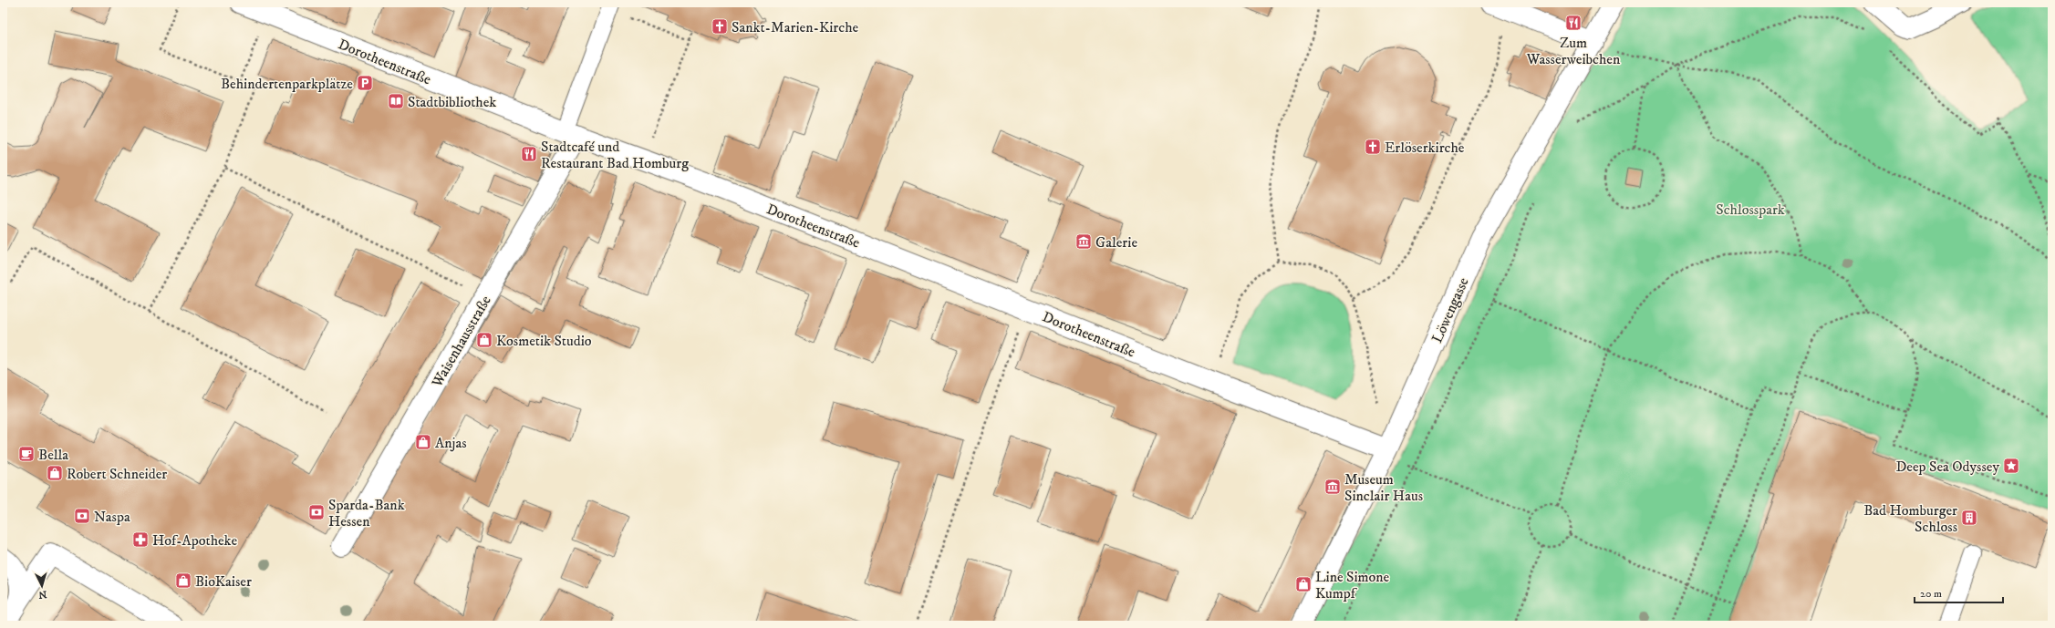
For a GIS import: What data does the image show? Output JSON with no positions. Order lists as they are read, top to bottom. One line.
{"streets":{"street":["Dorotheenstraße","Löwengasse","Waisenhausstraße"]},"crossings":[["Dorotheenstraße","Löwengasse"],["Dorotheenstraße","Waisenhausstraße"]],"parks":["Schlosspark"],"places":{"restaurant":["Zum Wasserweibchen","Stadtcafé und Restaurant Bad Homburg"],"church":["Sankt-Marien-Kirche","Erlöserkirche"],"parking":["Behindertenparkplätze"],"library":["Stadtbibliothek"],"museum":["Galerie","Museum Sinclair Haus"],"shop":["Kosmetik Studio","Anjas","Robert Schneider","BioKaiser","Line Simone Kumpf"],"cafe":["Bella"],"place":["Deep Sea Odyssey"],"bank":["Sparda-Bank Hessen","Naspa"],"building":["Bad Homburger Schloss"],"pharmacy":["Hof-Apotheke"]},"scale_bar":"20 m","north":"bottom"}
